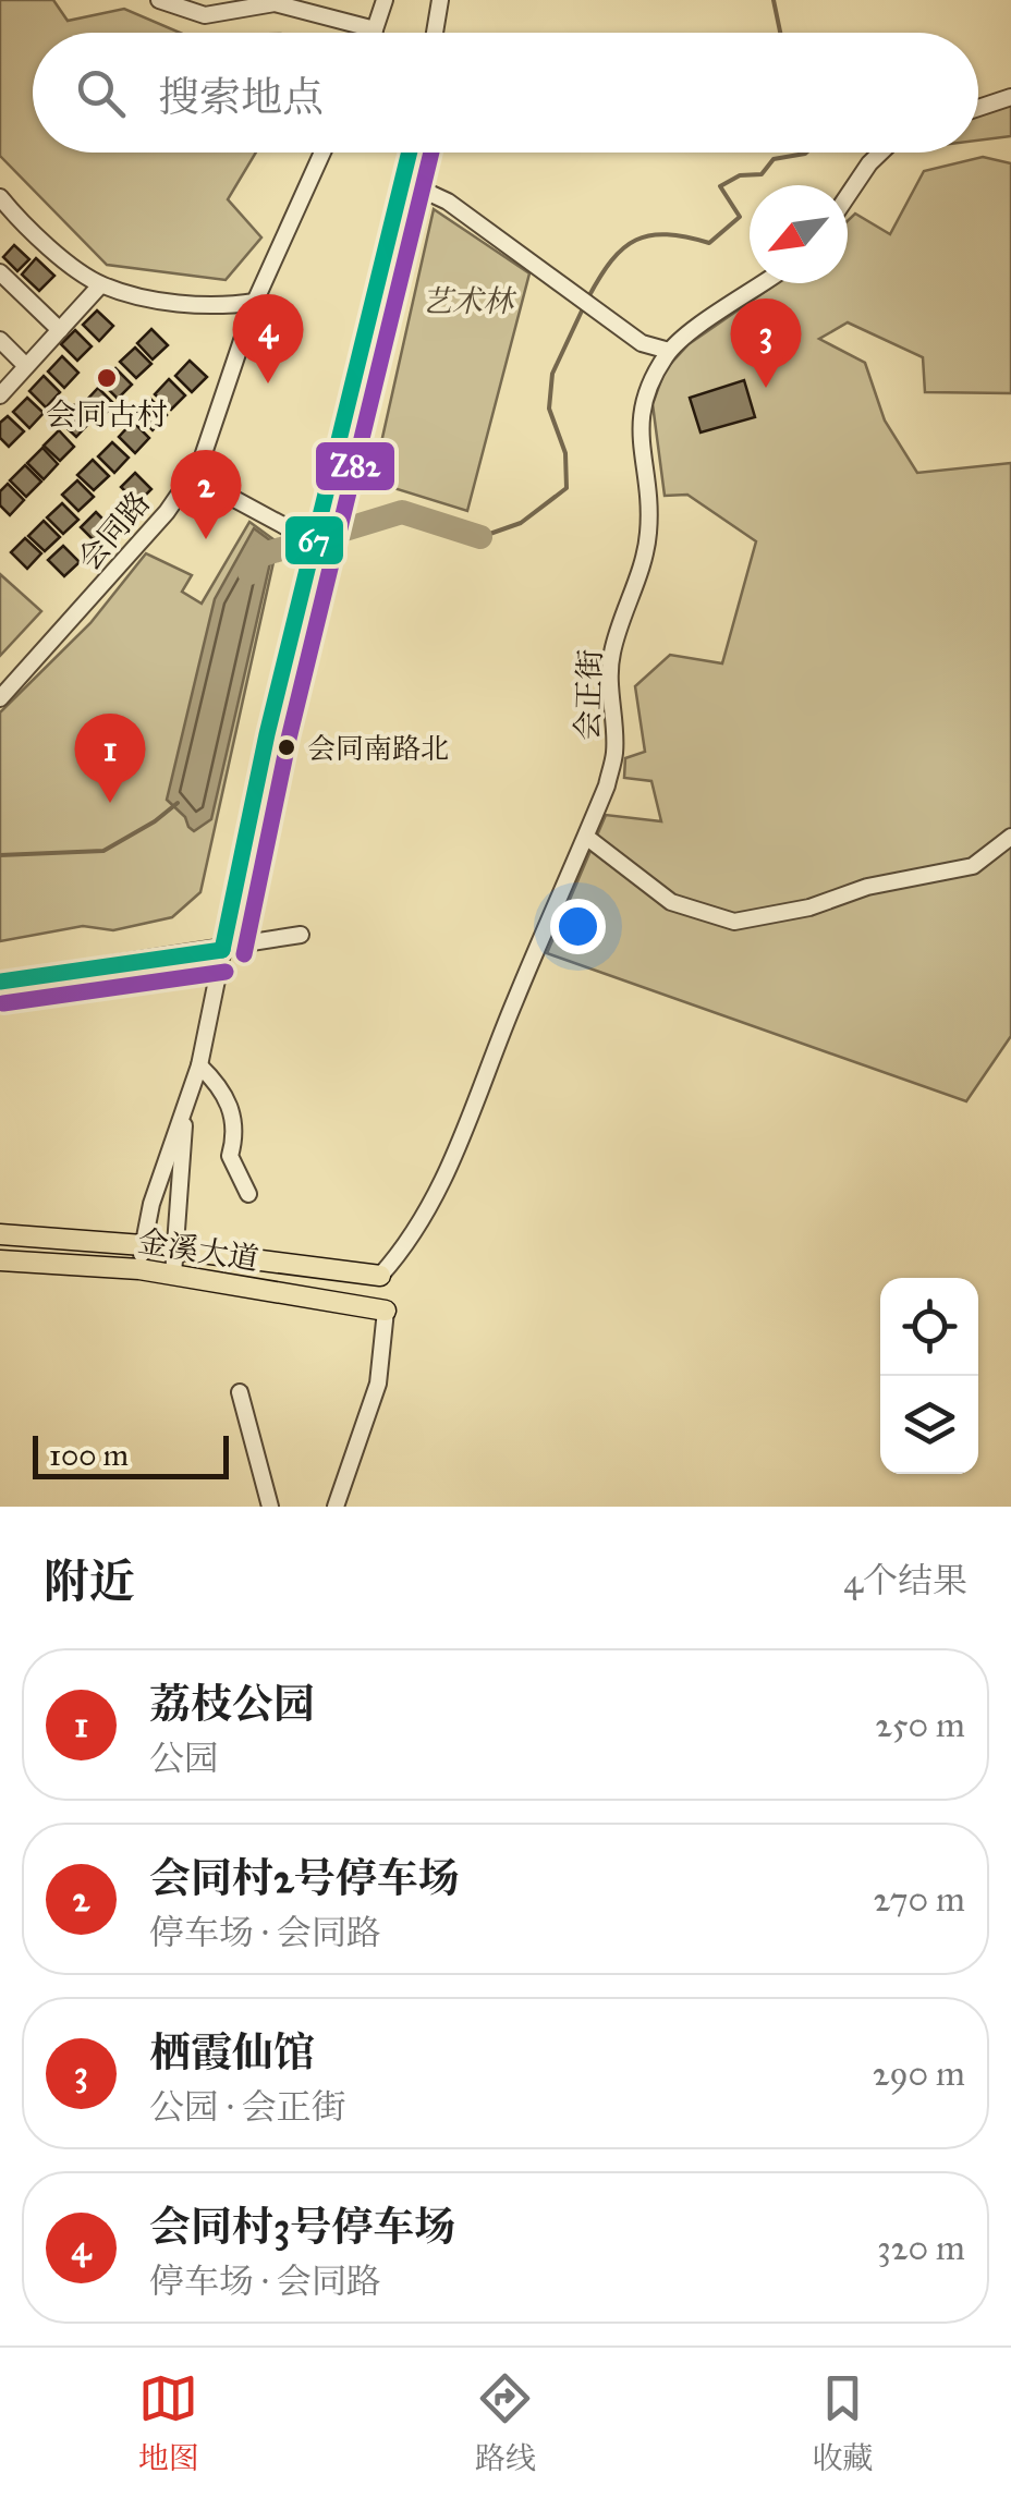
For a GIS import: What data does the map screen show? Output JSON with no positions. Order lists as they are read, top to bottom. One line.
{"streets":{"main road":["金溪大道"],"street":["会同路","会正街"]},"crossings":[["会正街","金溪大道"]],"parks":["艺术林"],"places":["会同古村","会同南路北"],"lines":["transit line 67","transit line Z82"],"scale_bar":"100 m","north":"bottom left","page":{"search":"搜索地点","pins":["4","3","2","1"],"scale":"100 m","heading":["附近","4个结果"],"list":[{"mark":"1","name":"荔枝公园","note":"公园","value":"250 m"},{"mark":"2","name":"会同村2号停车场","note":"停车场 · 会同路","value":"270 m"},{"mark":"3","name":"栖霞仙馆","note":"公园 · 会正街","value":"290 m"},{"mark":"4","name":"会同村3号停车场","note":"停车场 · 会同路","value":"320 m"}],"nav":["地图","路线","收藏"]}}
